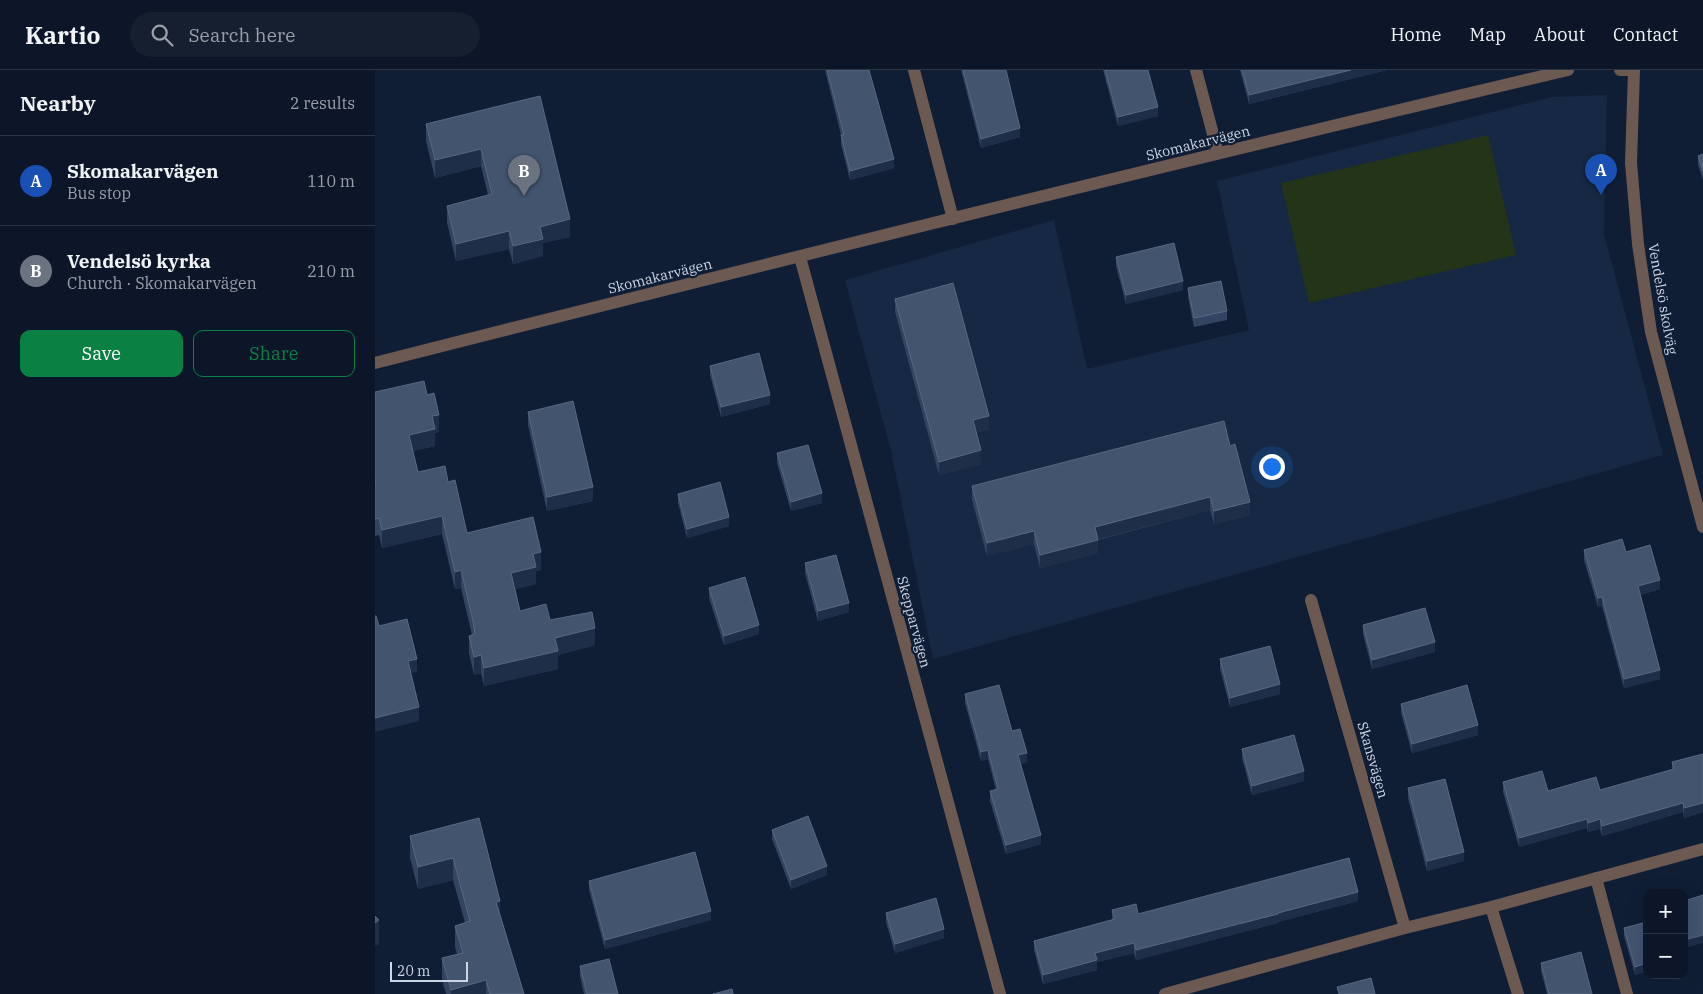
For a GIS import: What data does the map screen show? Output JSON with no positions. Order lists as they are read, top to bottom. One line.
{"streets":{"street":["Skomakarvägen","Vendelsö skolväg","Skepparvägen","Skansvägen"]},"crossings":[["Skomakarvägen","Skepparvägen"]],"scale_bar":"20 m","page":{"header":"Kartio","search":"Search here","nav":["Home","Map","About","Contact"],"heading":["Nearby","2 results"],"list":[{"mark":"A","name":"Skomakarvägen","note":"Bus stop","value":"110 m"},{"mark":"B","name":"Vendelsö kyrka","note":"Church · Skomakarvägen","value":"210 m"}],"pins":["A","B"],"buttons":["Save","Share"],"map_buttons":["+","−"],"scale":"20 m"}}
